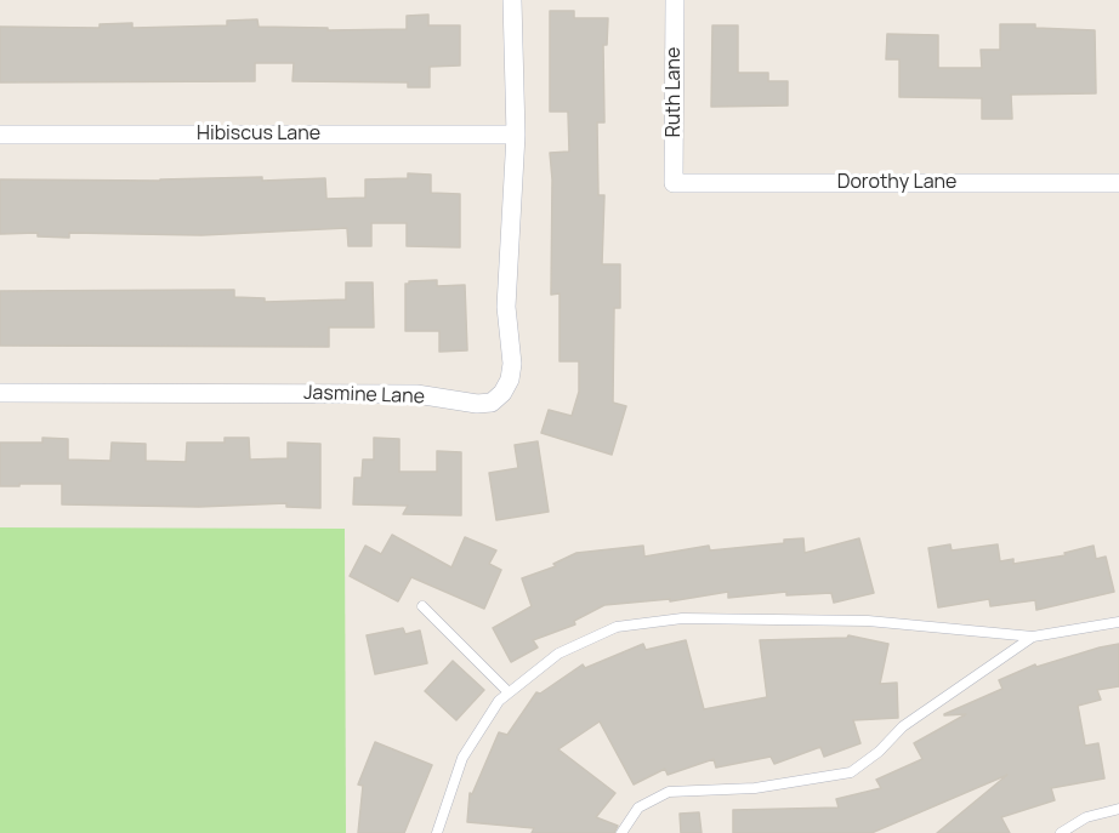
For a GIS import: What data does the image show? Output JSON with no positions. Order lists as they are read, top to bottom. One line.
{"streets":{"street":["Ruth Lane","Hibiscus Lane","Dorothy Lane","Jasmine Lane"]},"crossings":[["Ruth Lane","Dorothy Lane"],["Hibiscus Lane","Jasmine Lane"]]}
